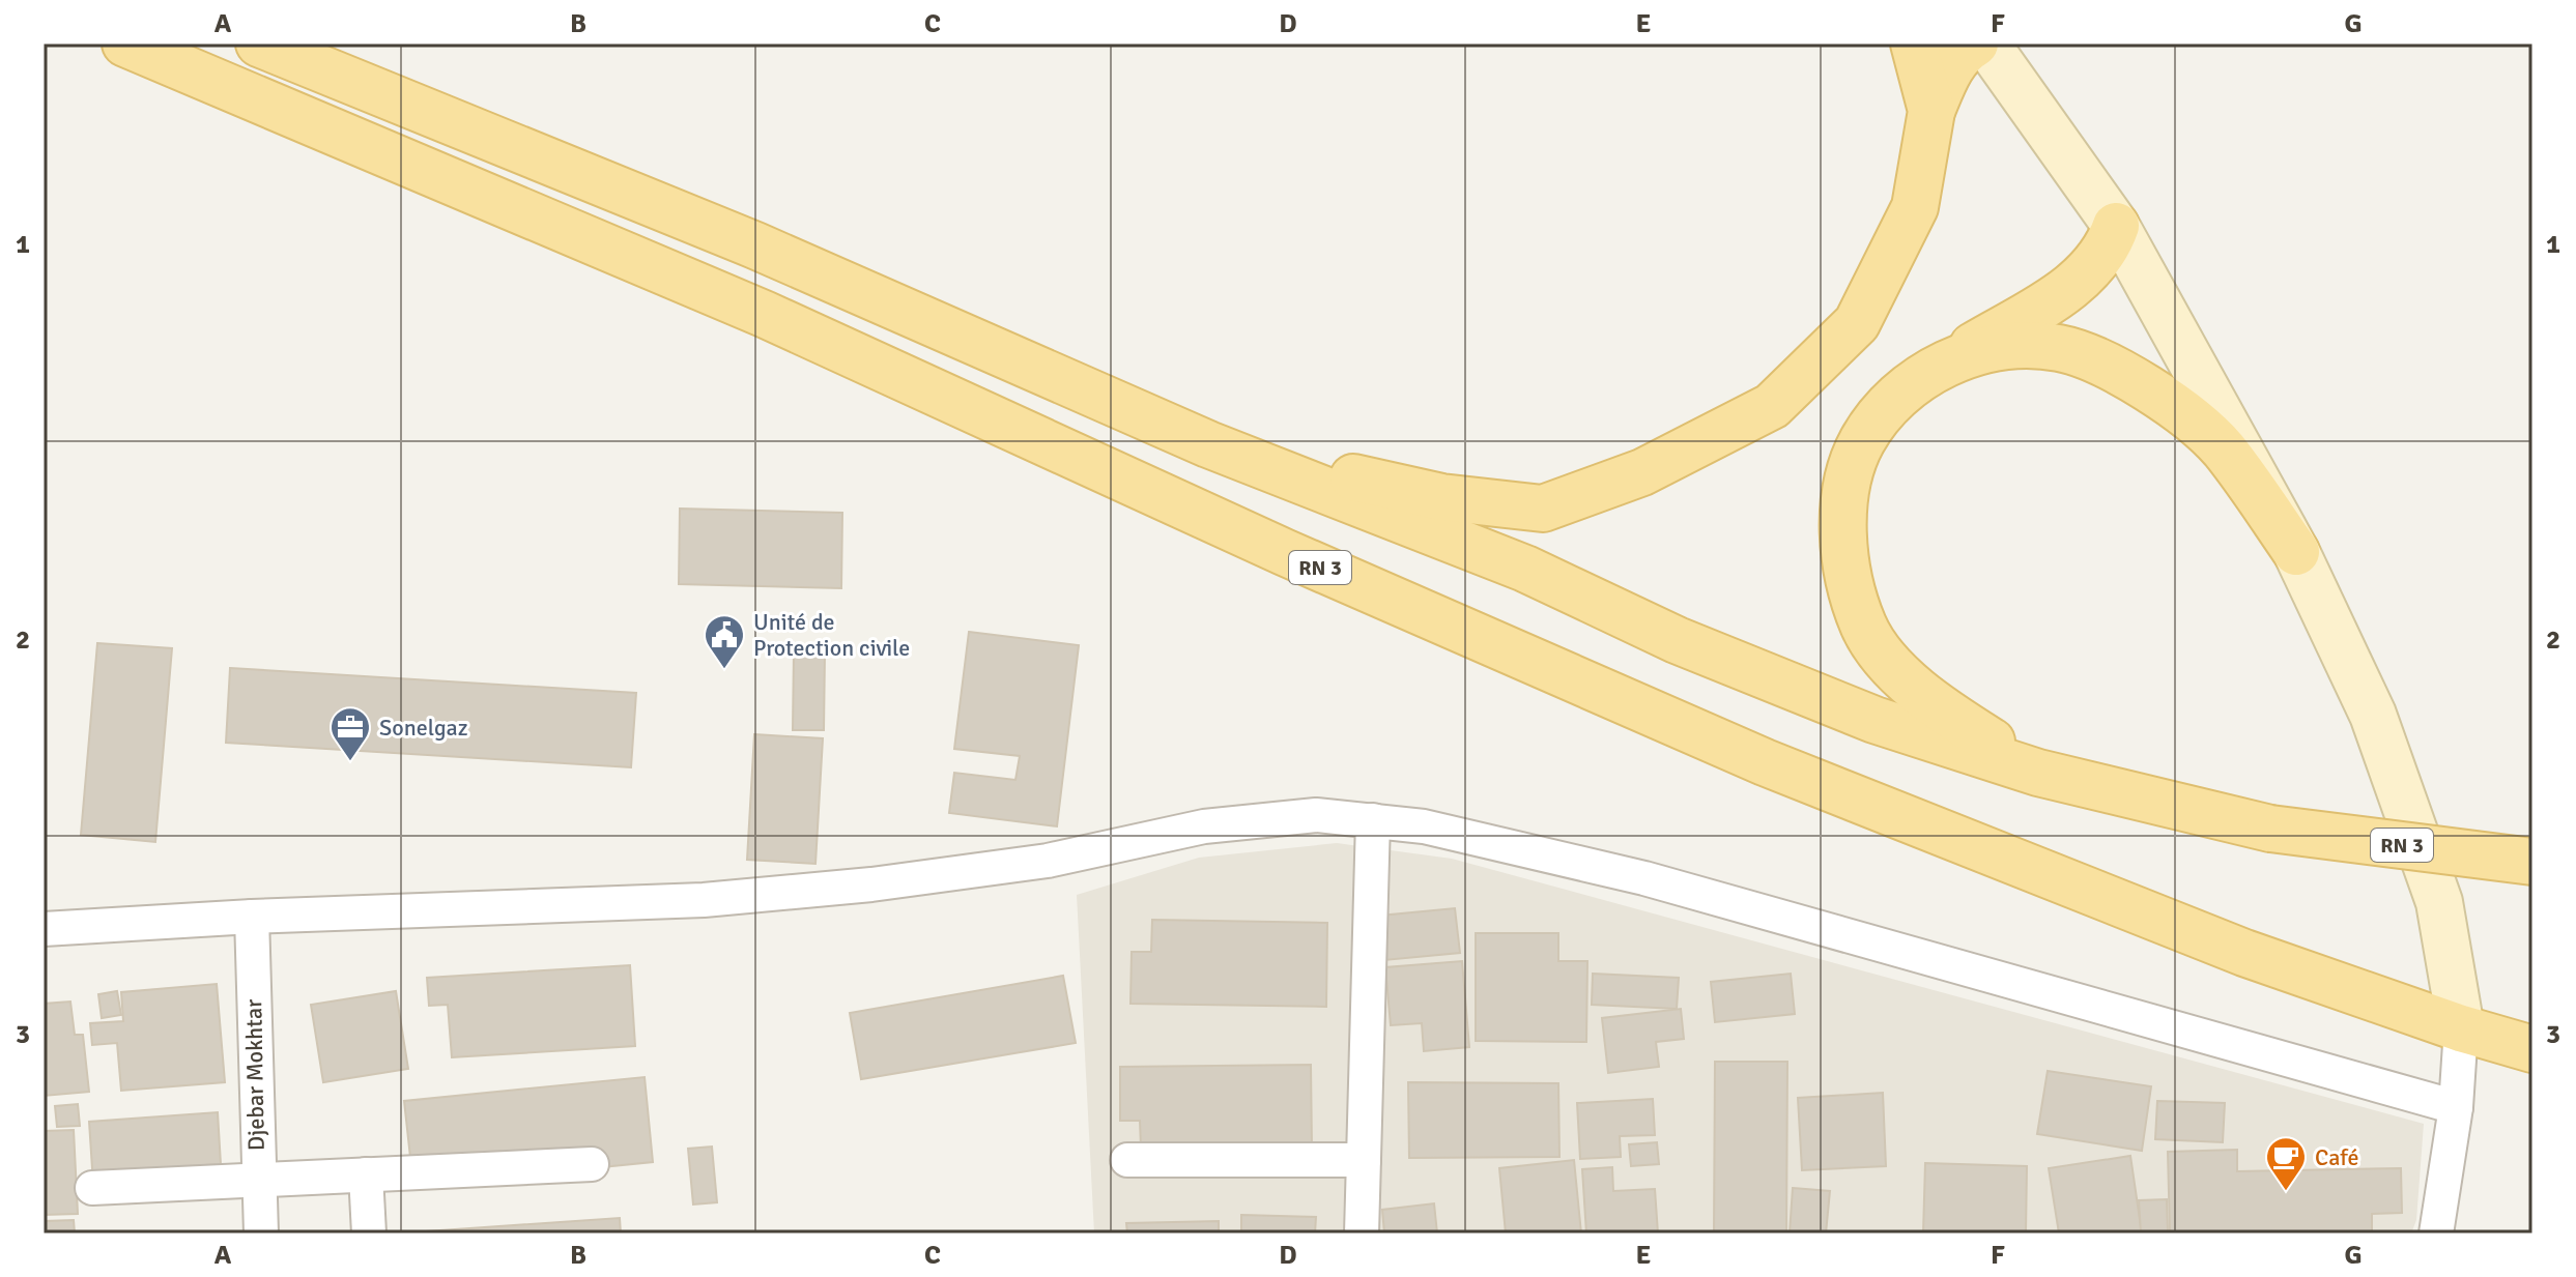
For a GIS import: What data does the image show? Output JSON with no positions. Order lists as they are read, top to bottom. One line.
{"streets":{"main road":["RN 3"],"street":["Djebar Mokhtar"]},"places":{"public building":["Unité de Protection civile"],"office":["Sonelgaz"],"cafe":["Café"]},"grid":{"columns":["A","B","C","D","E","F","G"],"rows":["1","2","3"]}}
